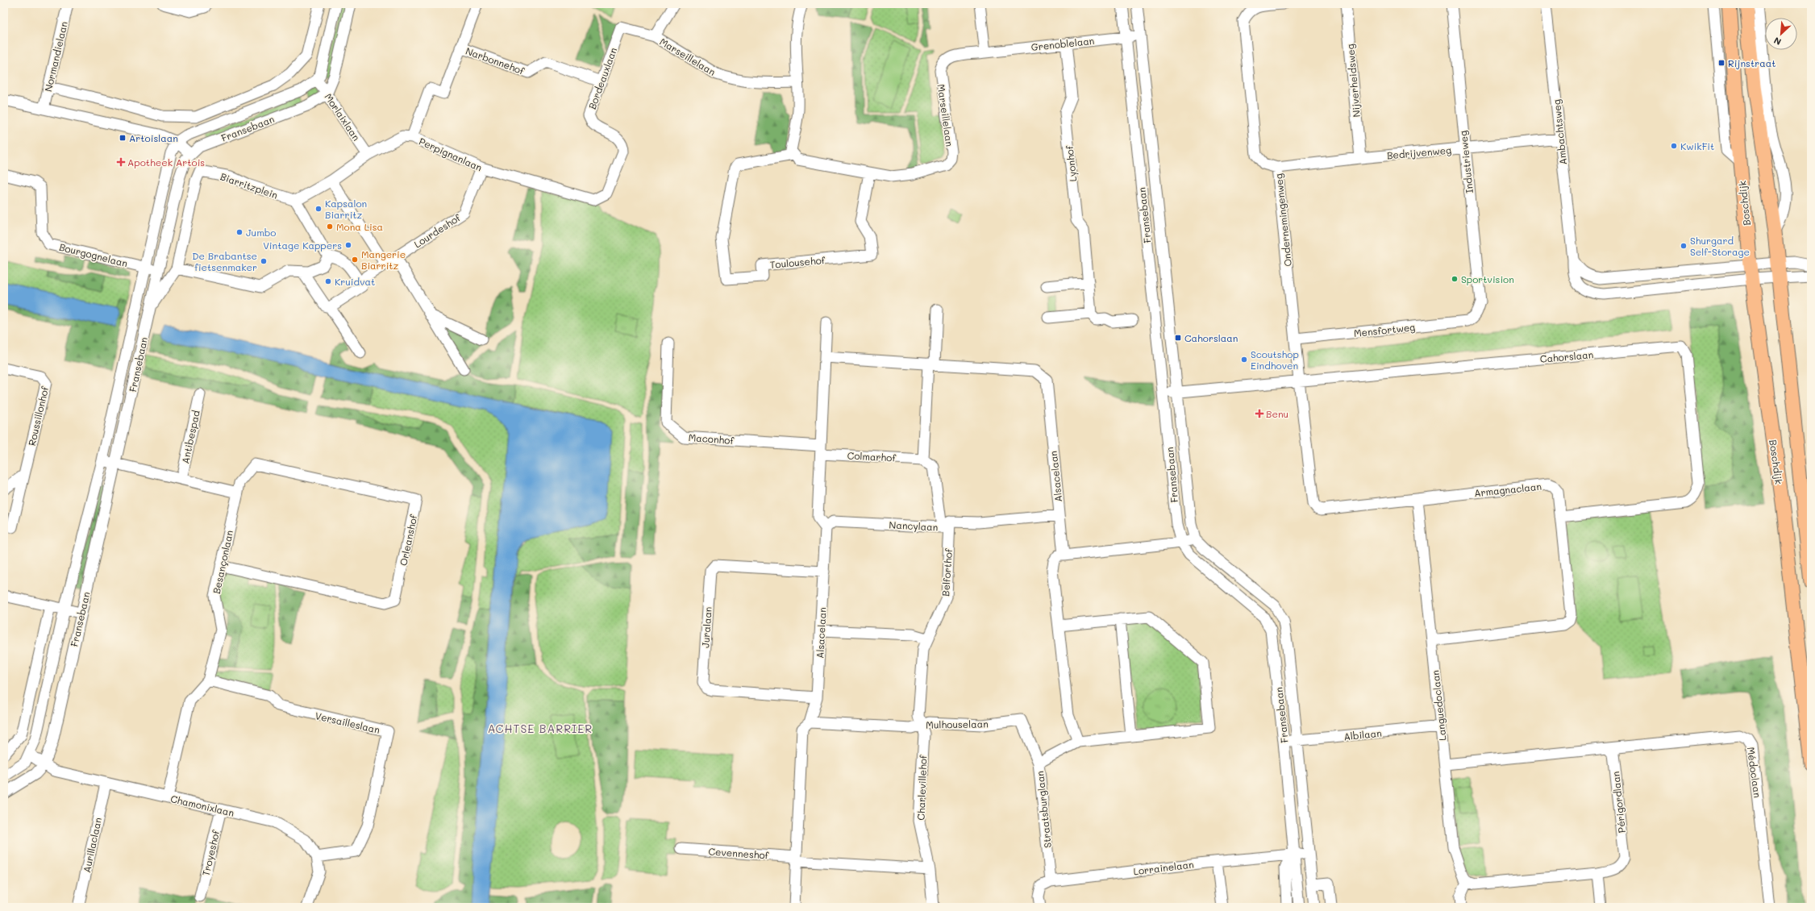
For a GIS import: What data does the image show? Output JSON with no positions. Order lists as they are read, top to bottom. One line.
{"streets":{"main road":["Boschdijk"],"street":["Grenoblelaan","Normandielaan","Marseillelaan","Narbonnehof","Bordeauxlaan","Nijverheidsweg","Morlaixlaan","Fransebaan","Ambachtsweg","Bedrijvenweg","Perpignanlaan","Industrieweg","Lyonhof","Biarritzplein","Ondernemingenweg","Lourdeshof","Bourgognelaan","Toulousehof","Mensfortweg","Cahorslaan","Roussillonhof","Antibespad","Maconhof","Colmarhof","Alsacelaan","Armagnaclaan","Nancylaan","Orleanshof","Besançonlaan","Belforthof","Juralaan","Languedoclaan","Versailleslaan","Mulhouselaan","Albilaan","Médoclaan","Charlevillehof","Périgordlaan","Chamonixlaan","Straatsburglaan","Aurillaclaan","Troyeshof","Cevenneshof","Lorrainelaan"]},"crossings":[["Grenoblelaan","Marseillelaan"],["Grenoblelaan","Fransebaan"],["Grenoblelaan","Lyonhof"],["Marseillelaan","Bordeauxlaan"],["Marseillelaan","Toulousehof"],["Narbonnehof","Bordeauxlaan"],["Narbonnehof","Perpignanlaan"],["Bordeauxlaan","Perpignanlaan"],["Nijverheidsweg","Bedrijvenweg"],["Morlaixlaan","Fransebaan"],["Morlaixlaan","Perpignanlaan"],["Fransebaan","Biarritzplein"],["Fransebaan","Bourgognelaan"],["Fransebaan","Cahorslaan"],["Fransebaan","Albilaan"],["Fransebaan","Chamonixlaan"],["Fransebaan","Lorrainelaan"],["Ambachtsweg","Bedrijvenweg"],["Ambachtsweg","Boschdijk"],["Bedrijvenweg","Industrieweg"],["Bedrijvenweg","Ondernemingenweg"],["Perpignanlaan","Biarritzplein"],["Perpignanlaan","Lourdeshof"],["Industrieweg","Mensfortweg"],["Ondernemingenweg","Mensfortweg"],["Ondernemingenweg","Cahorslaan"],["Ondernemingenweg","Armagnaclaan"],["Cahorslaan","Armagnaclaan"],["Maconhof","Colmarhof"],["Alsacelaan","Nancylaan"],["Alsacelaan","Juralaan"],["Alsacelaan","Mulhouselaan"],["Alsacelaan","Cevenneshof"],["Armagnaclaan","Languedoclaan"],["Nancylaan","Belforthof"],["Orleanshof","Besançonlaan"],["Besançonlaan","Versailleslaan"],["Besançonlaan","Chamonixlaan"],["Belforthof","Mulhouselaan"],["Belforthof","Charlevillehof"],["Languedoclaan","Albilaan"],["Languedoclaan","Périgordlaan"],["Versailleslaan","Chamonixlaan"],["Mulhouselaan","Charlevillehof"],["Mulhouselaan","Straatsburglaan"],["Médoclaan","Périgordlaan"],["Chamonixlaan","Aurillaclaan"],["Chamonixlaan","Troyeshof"],["Straatsburglaan","Lorrainelaan"]],"districts":["ACHTSE BARRIER"],"places":{"transit":["Rijnstraat","Artoislaan","Cahorslaan"],"other":["KwikFit","Kapsalon Biarritz","Mona Lisa","Jumbo","Vintage Kappers","Shurgard Self-Storage","Mangerie Biarritz","De Brabantse fietsenmaker","Sportvision","Kruidvat","Scoutshop Eindhoven"],"health":["Apotheek Artois","Benu"]},"north":"bottom left"}
